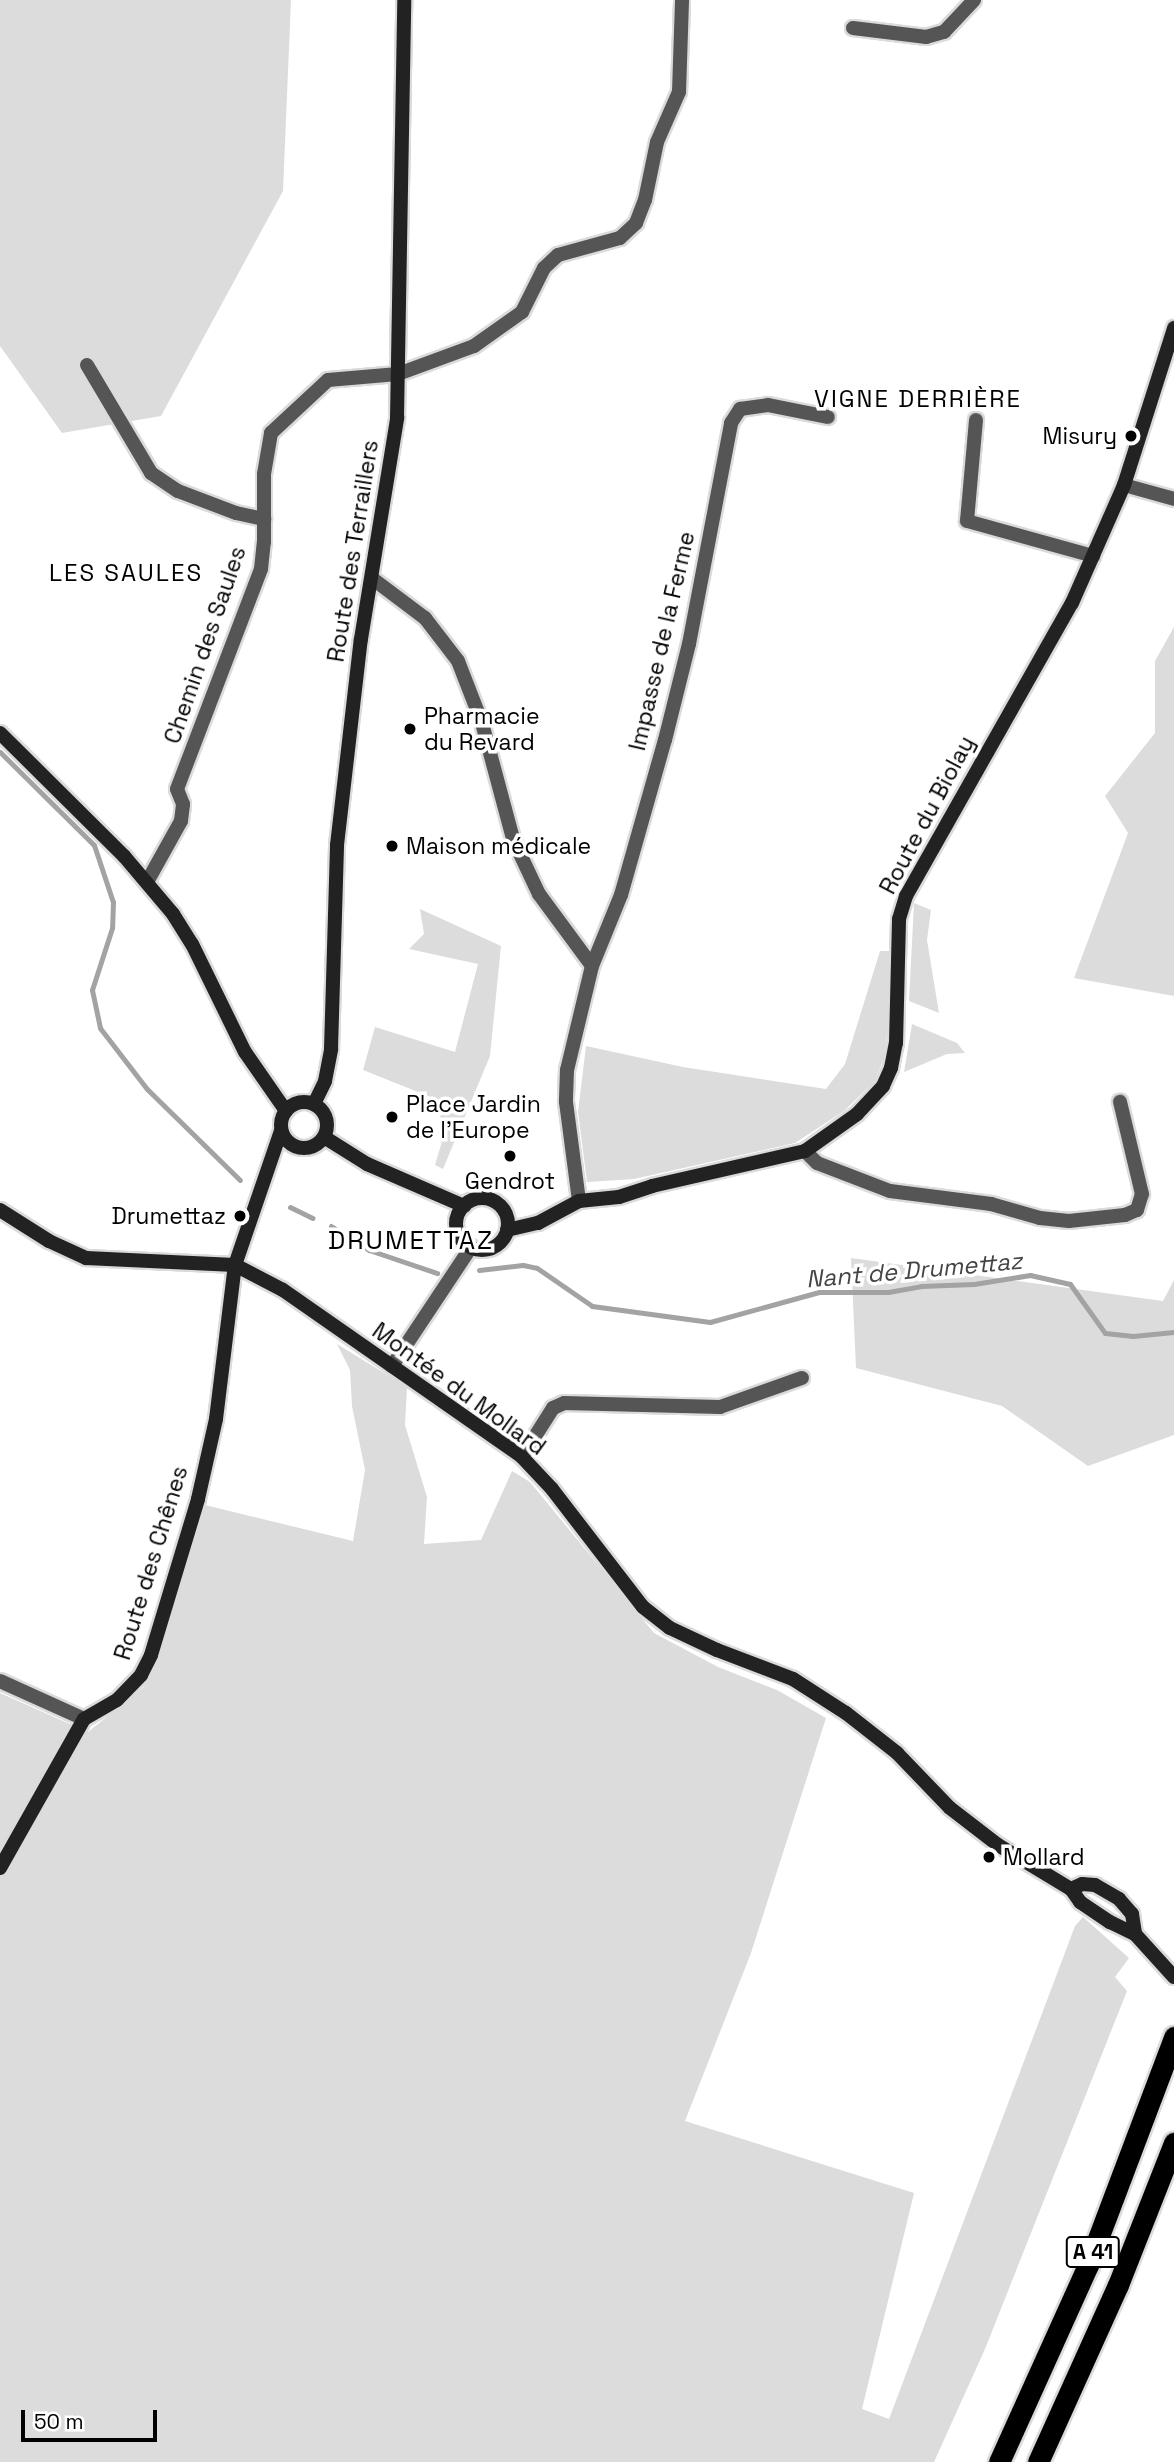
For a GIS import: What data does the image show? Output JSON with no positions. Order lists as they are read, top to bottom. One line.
{"streets":{"highway":["A 41"],"street":["Route des Terraillers","Impasse de la Ferme","Chemin des Saules","Route du Biolay","Montée du Mollard","Route des Chênes"]},"crossings":[["Route des Terraillers","Chemin des Saules"],["Route des Terraillers","Route des Chênes"],["Impasse de la Ferme","Route du Biolay"],["Montée du Mollard","Route des Chênes"]],"districts":["VIGNE DERRIÈRE","LES SAULES","DRUMETTAZ"],"water":["Nant de Drumettaz"],"places":["Misury","Pharmacie du Revard","Maison médicale","Place Jardin de l'Europe","Gendrot","Drumettaz","Mollard"],"scale_bar":"50 m"}
